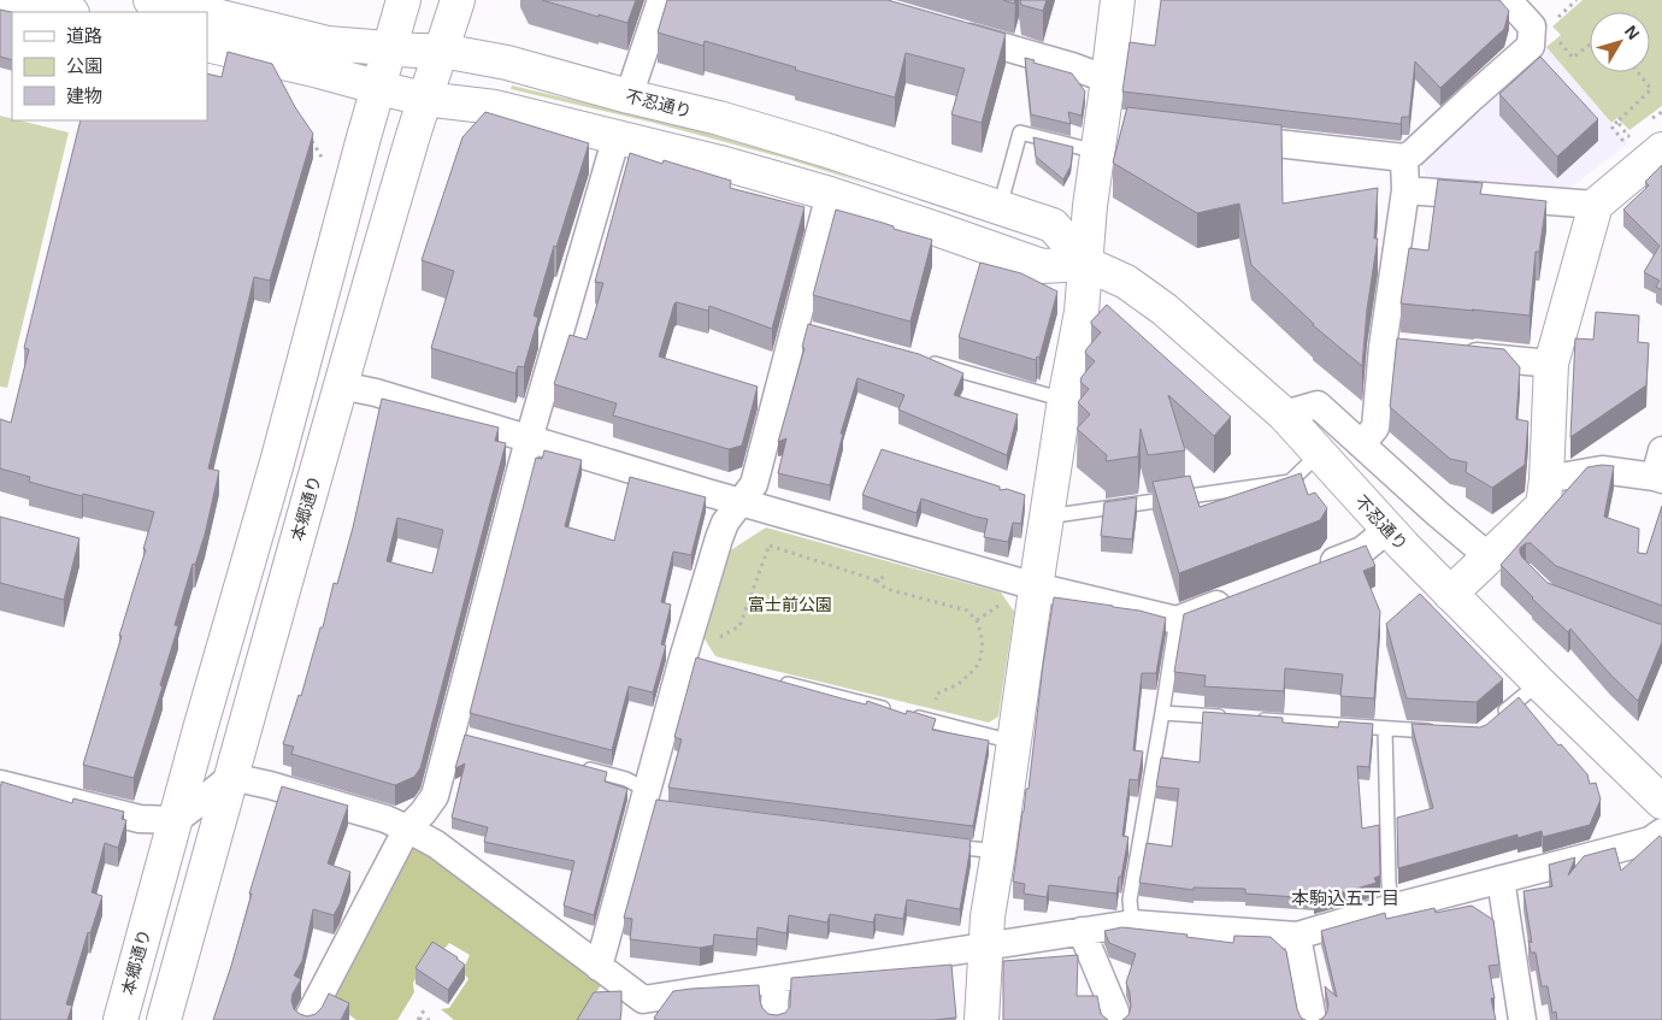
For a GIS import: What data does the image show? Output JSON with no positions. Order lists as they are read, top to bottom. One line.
{"streets":{"main road":["不忍通り","本郷通り"]},"crossings":[["不忍通り","本郷通り"]],"districts":["本駒込五丁目"],"parks":["富士前公園"],"legend":["道路","公園","建物"],"north":"top right"}
